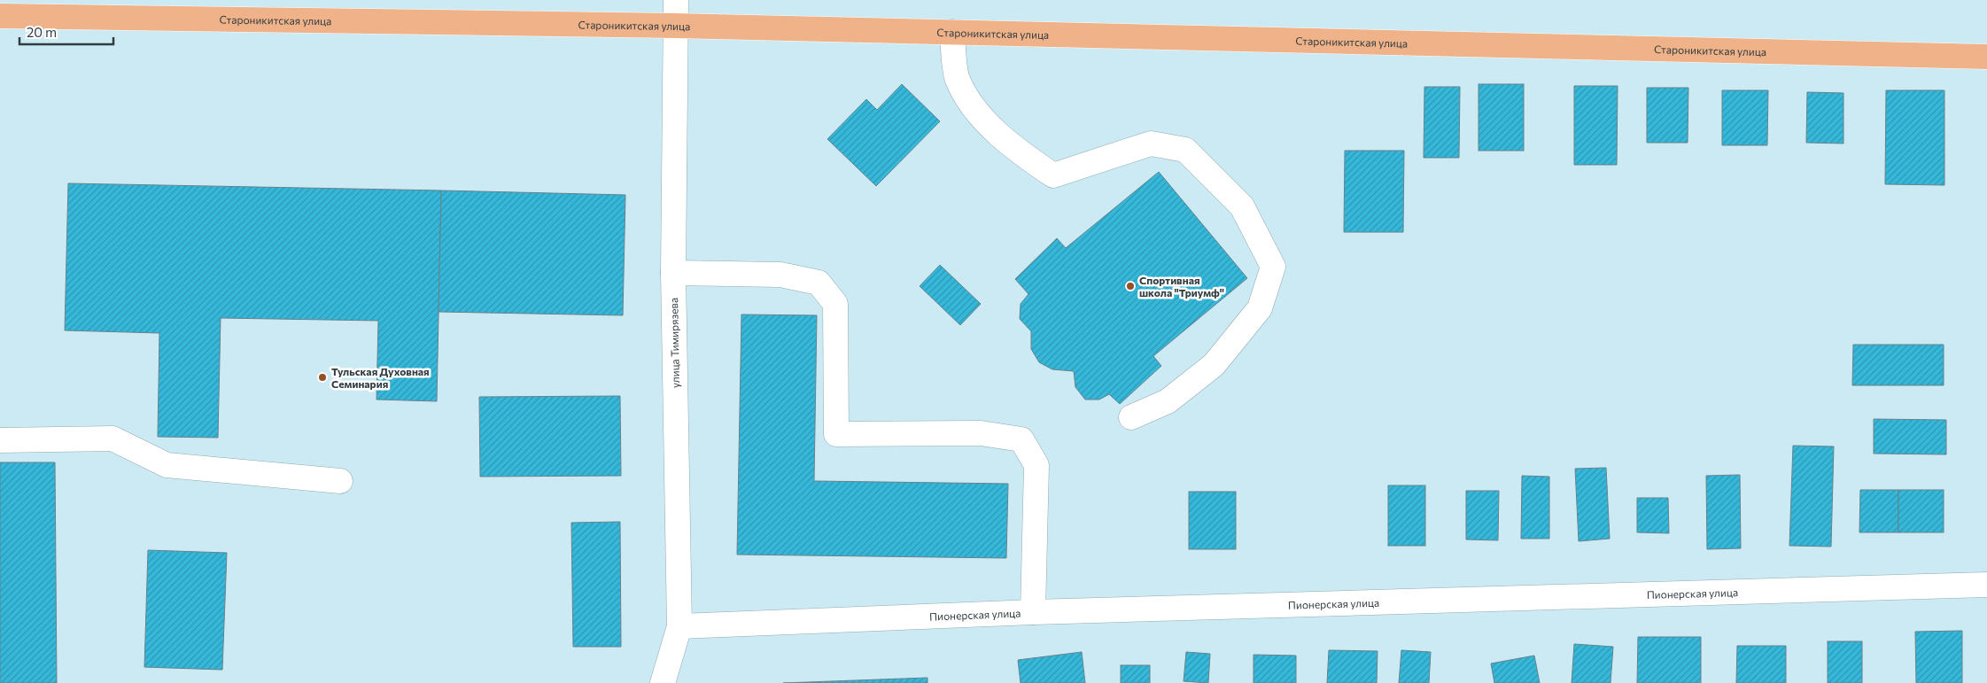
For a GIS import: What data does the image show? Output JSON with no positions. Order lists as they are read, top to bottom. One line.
{"streets":{"main road":["Староникитская улица"],"street":["улица Тимирязева","Пионерская улица"]},"crossings":[["Староникитская улица","улица Тимирязева"],["улица Тимирязева","Пионерская улица"]],"places":["Спортивная школа \"Триумф\"","Тульская Духовная Семинария"],"scale_bar":"20 m"}
